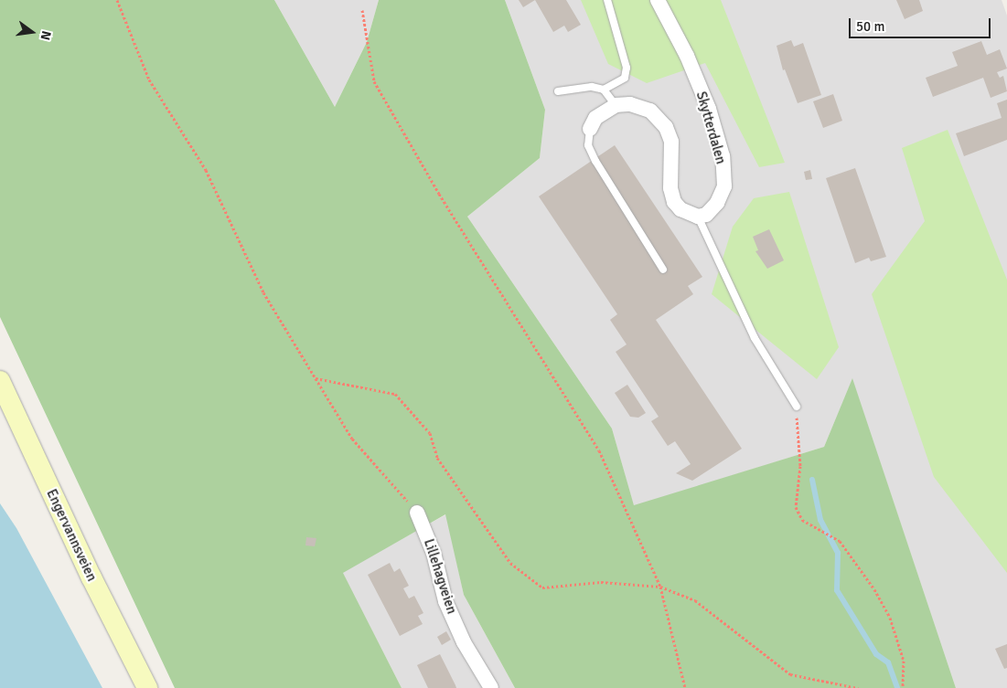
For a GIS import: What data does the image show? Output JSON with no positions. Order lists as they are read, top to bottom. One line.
{"streets":{"main road":["Engervannsveien"],"street":["Skytterdalen","Lillehagveien"]},"scale_bar":"50 m","north":"right"}
